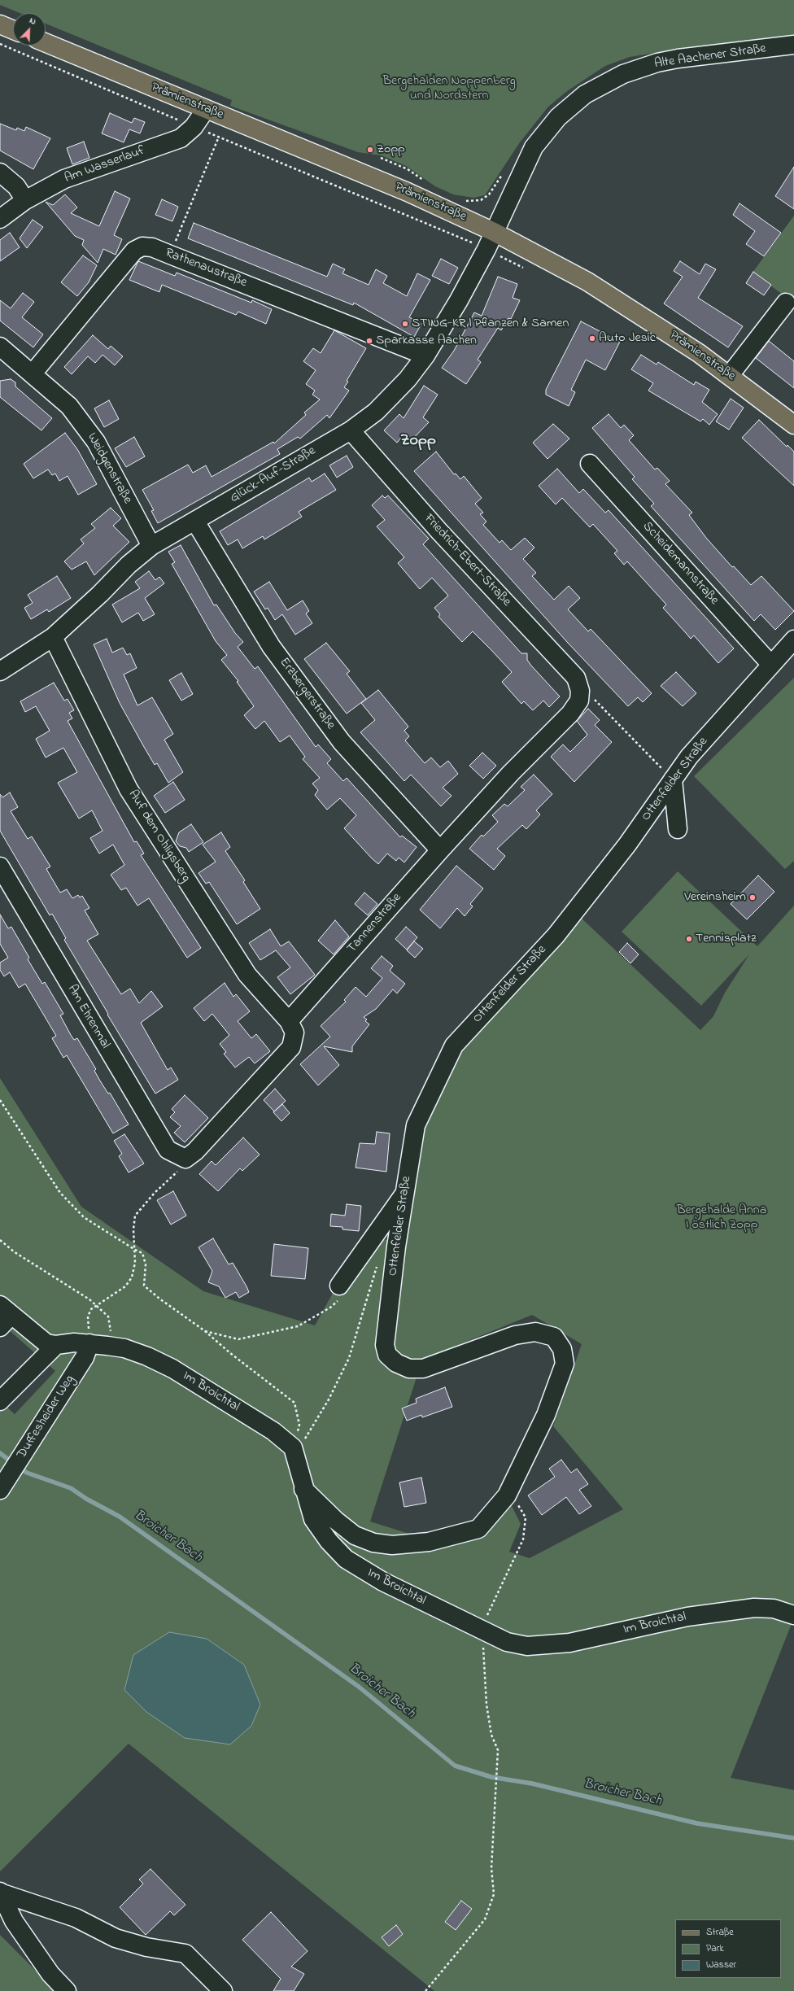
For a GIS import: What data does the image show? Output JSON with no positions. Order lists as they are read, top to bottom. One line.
{"streets":{"main road":["Prämienstraße"],"street":["Alte Aachener Straße","Am Wasserlauf","Rathenaustraße","Weidgenstraße","Glück-Auf-Straße","Friedrich-Ebert-Straße","Scheidemannstraße","Erzbergerstraße","Ottenfelder Straße","Auf dem Ohligsberg","Tannenstraße","Am Ehrenmal","Im Broichtal","Duffesheider Weg"]},"crossings":[["Alte Aachener Straße","Prämienstraße"],["Alte Aachener Straße","Glück-Auf-Straße"],["Prämienstraße","Am Wasserlauf"],["Prämienstraße","Glück-Auf-Straße"],["Rathenaustraße","Weidgenstraße"],["Rathenaustraße","Glück-Auf-Straße"],["Weidgenstraße","Glück-Auf-Straße"],["Glück-Auf-Straße","Friedrich-Ebert-Straße"],["Glück-Auf-Straße","Erzbergerstraße"],["Glück-Auf-Straße","Auf dem Ohligsberg"],["Friedrich-Ebert-Straße","Tannenstraße"],["Scheidemannstraße","Ottenfelder Straße"],["Erzbergerstraße","Tannenstraße"],["Ottenfelder Straße","Im Broichtal"],["Auf dem Ohligsberg","Tannenstraße"],["Im Broichtal","Duffesheider Weg"]],"districts":["Zopp"],"water":["Broicher Bach"],"parks":["Bergehalden Noppenberg und Nordstern","Bergehalde Anna I östlich Zopp"],"places":["Zopp","STING-KR | Pflanzen & Samen","Auto Jesic","Sparkasse Aachen","Vereinsheim","Tennisplatz"],"legend":["Straße","Park","Wasser"],"north":"top right"}
